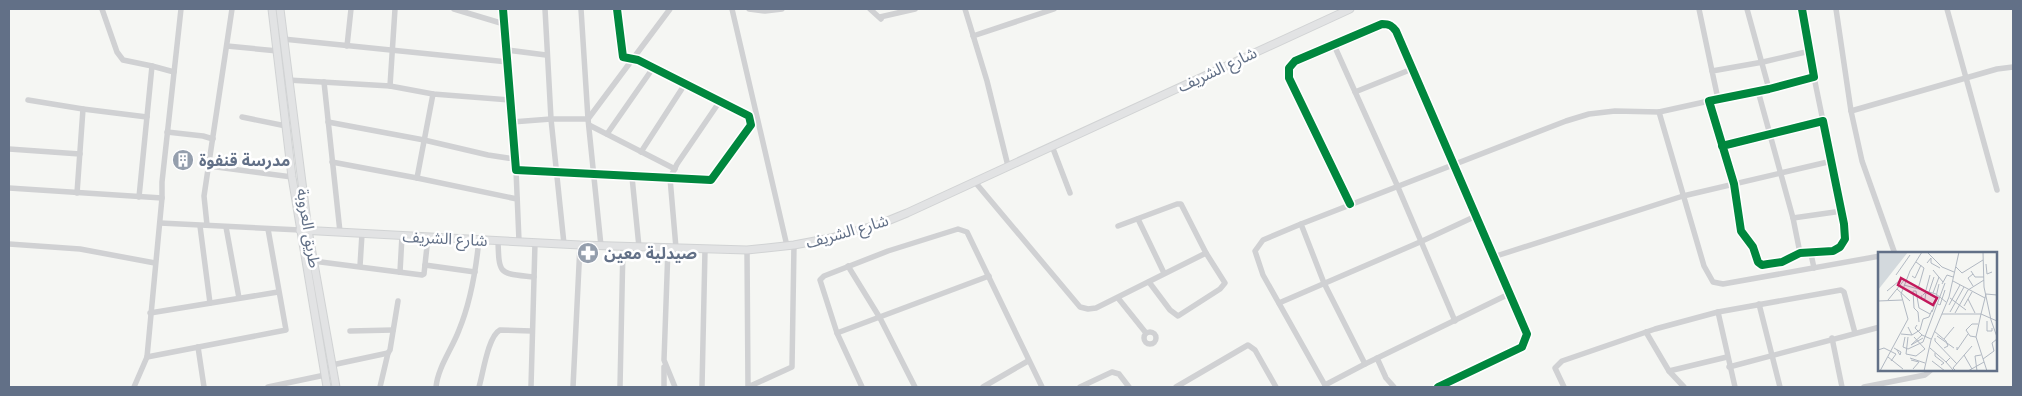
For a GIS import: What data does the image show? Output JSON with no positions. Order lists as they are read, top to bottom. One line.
{"streets":{"main road":["شارع الشريف","طريق العروبة"]},"crossings":[["شارع الشريف","طريق العروبة"]],"places":{"building":["مدرسة قنفوة"],"pharmacy":["صيدلية معين"]}}
